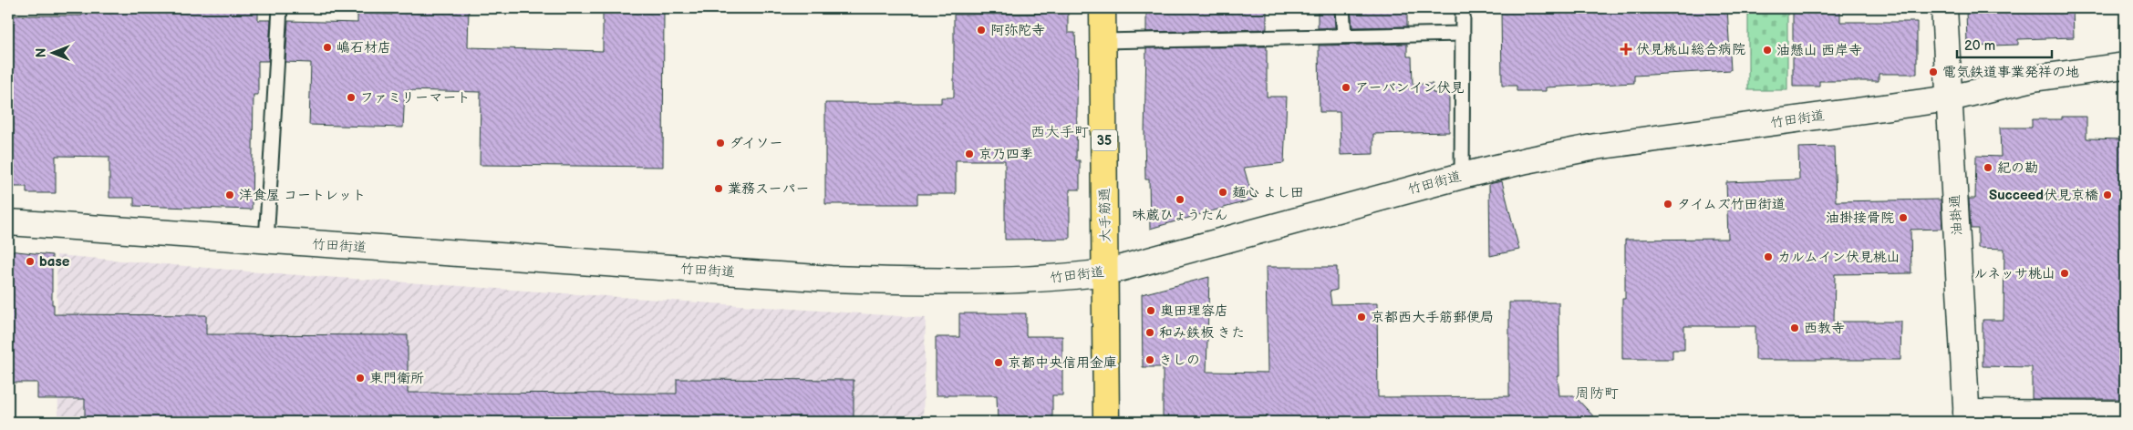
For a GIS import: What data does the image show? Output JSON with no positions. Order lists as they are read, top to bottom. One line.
{"streets":{"main road":["竹田街道","35","大手筋通","油掛通"]},"crossings":[["竹田街道","大手筋通"],["竹田街道","油掛通"]],"districts":["西大手町","周防町"],"places":{"other":["阿弥陀寺","嶋石材店","油懸山 西岸寺","電気鉄道事業発祥の地","アーバンイン伏見","ファミリーマート","ダイソー","京乃四季","紀の勘","業務スーパー","麺心 よし田","洋食屋 コートレット","Succeed伏見京橋","味蔵ひょうたん","タイムズ竹田街道","油掛接骨院","カルムイン伏見桃山","base","ルネッサ桃山","奥田理容店","京都西大手筋郵便局","西教寺","和み鉄板 きた","きしの","京都中央信用金庫","東門衛所"],"health":["伏見桃山総合病院"]},"scale_bar":"20 m","north":"left"}
